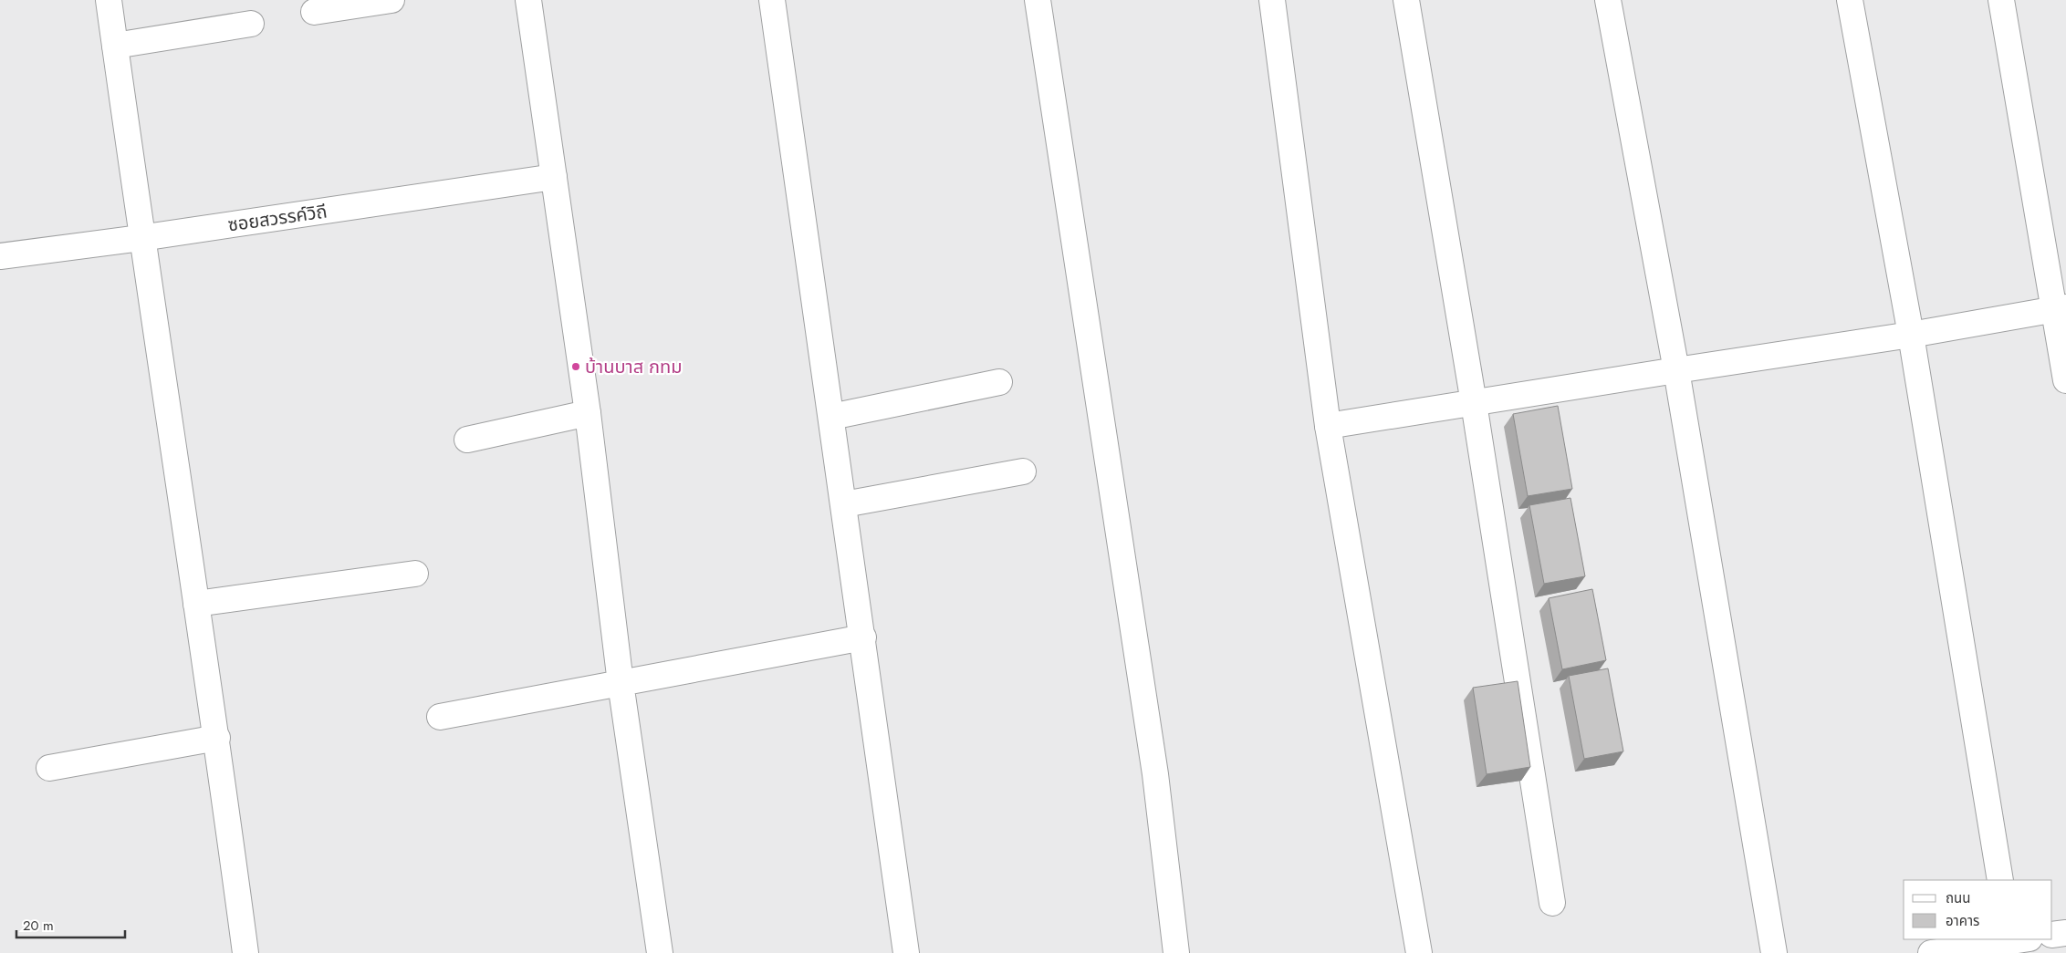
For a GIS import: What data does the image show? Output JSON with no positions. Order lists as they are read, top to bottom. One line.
{"streets":{"street":["ซอยสวรรค์วิถี"]},"places":["บ้านบาส กทม"],"legend":["ถนน","อาคาร"],"scale_bar":"20 m"}
